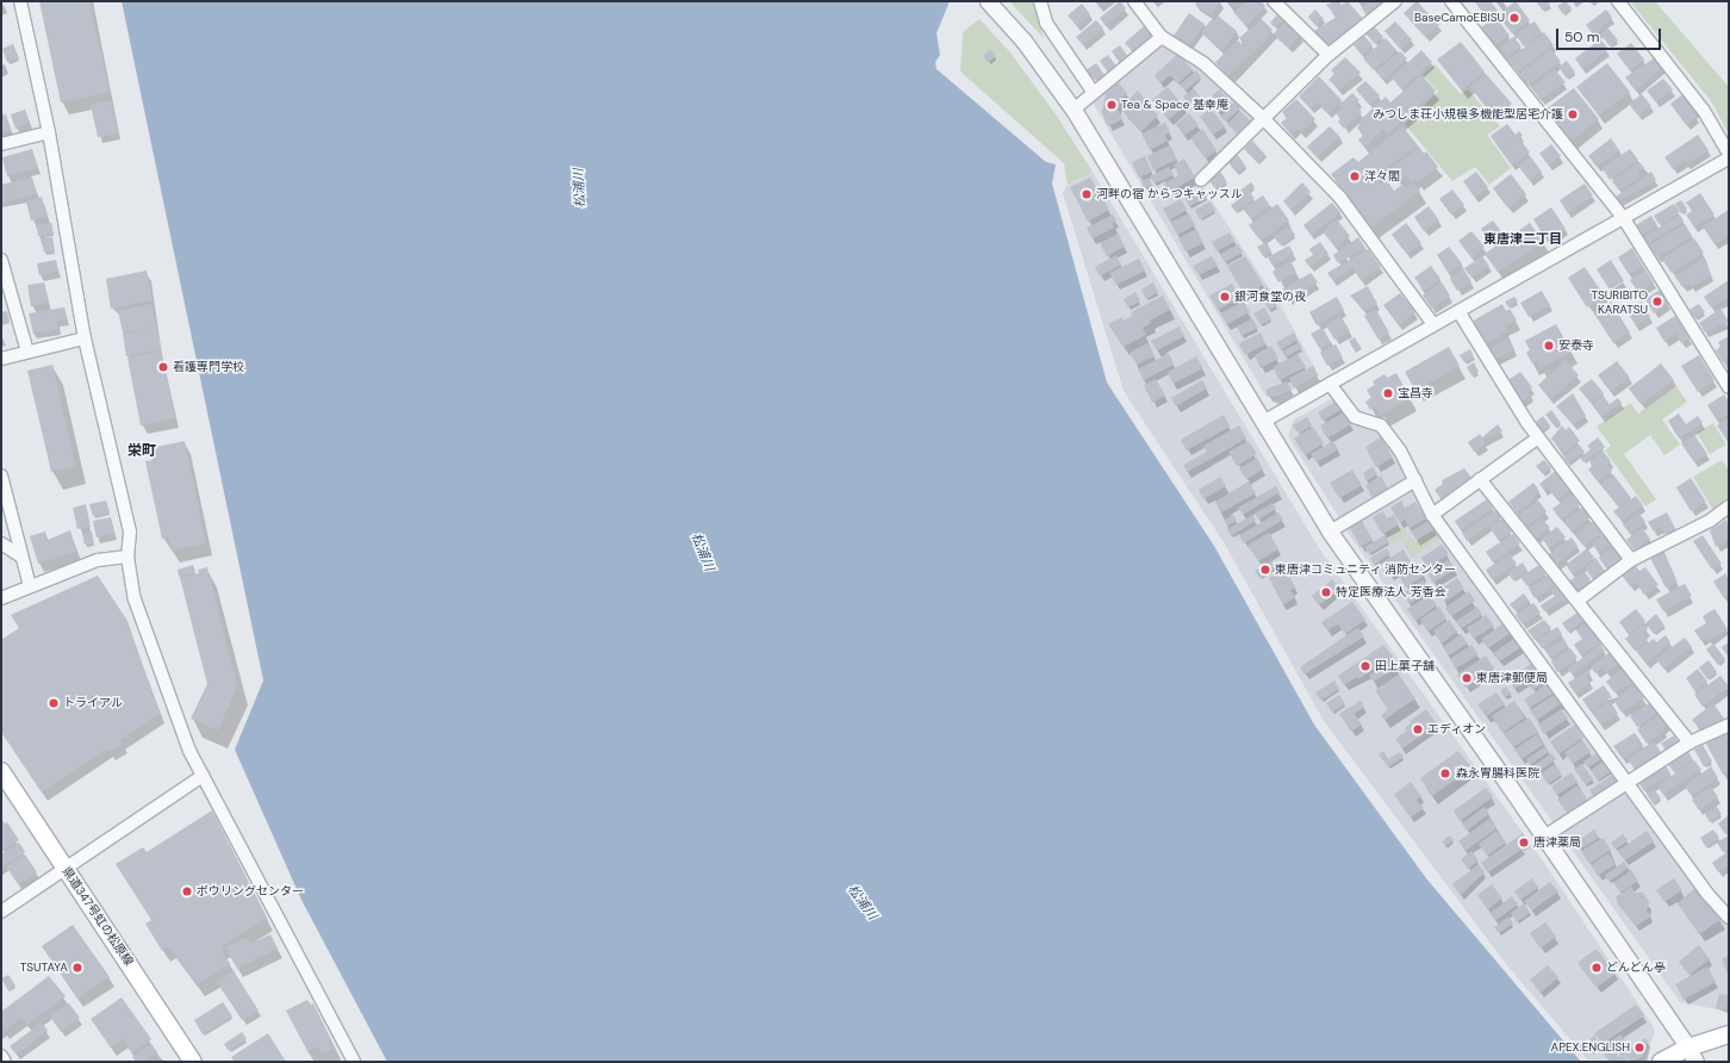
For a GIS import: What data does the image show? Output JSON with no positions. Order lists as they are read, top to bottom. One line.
{"streets":{"main road":["県道347号虹の松原線"]},"districts":["東唐津二丁目","栄町"],"water":["松浦川"],"places":["BaseCamoEBISU","Tea & Space 基幸庵","みつしま荘小規模多機能型居宅介護","洋々閣","河畔の宿 からつキャッスル","銀河食堂の夜","TSURIBITO KARATSU","安泰寺","看護専門学校","宝昌寺","東唐津コミュニティ 消防センター","特定医療法人 芳香会","田上菓子舗","東唐津郵便局","トライアル","エディオン","森永胃腸科医院","唐津薬局","ボウリングセンター","TSUTAYA","どんどん亭","APEX.ENGLISH"],"scale_bar":"50 m"}
